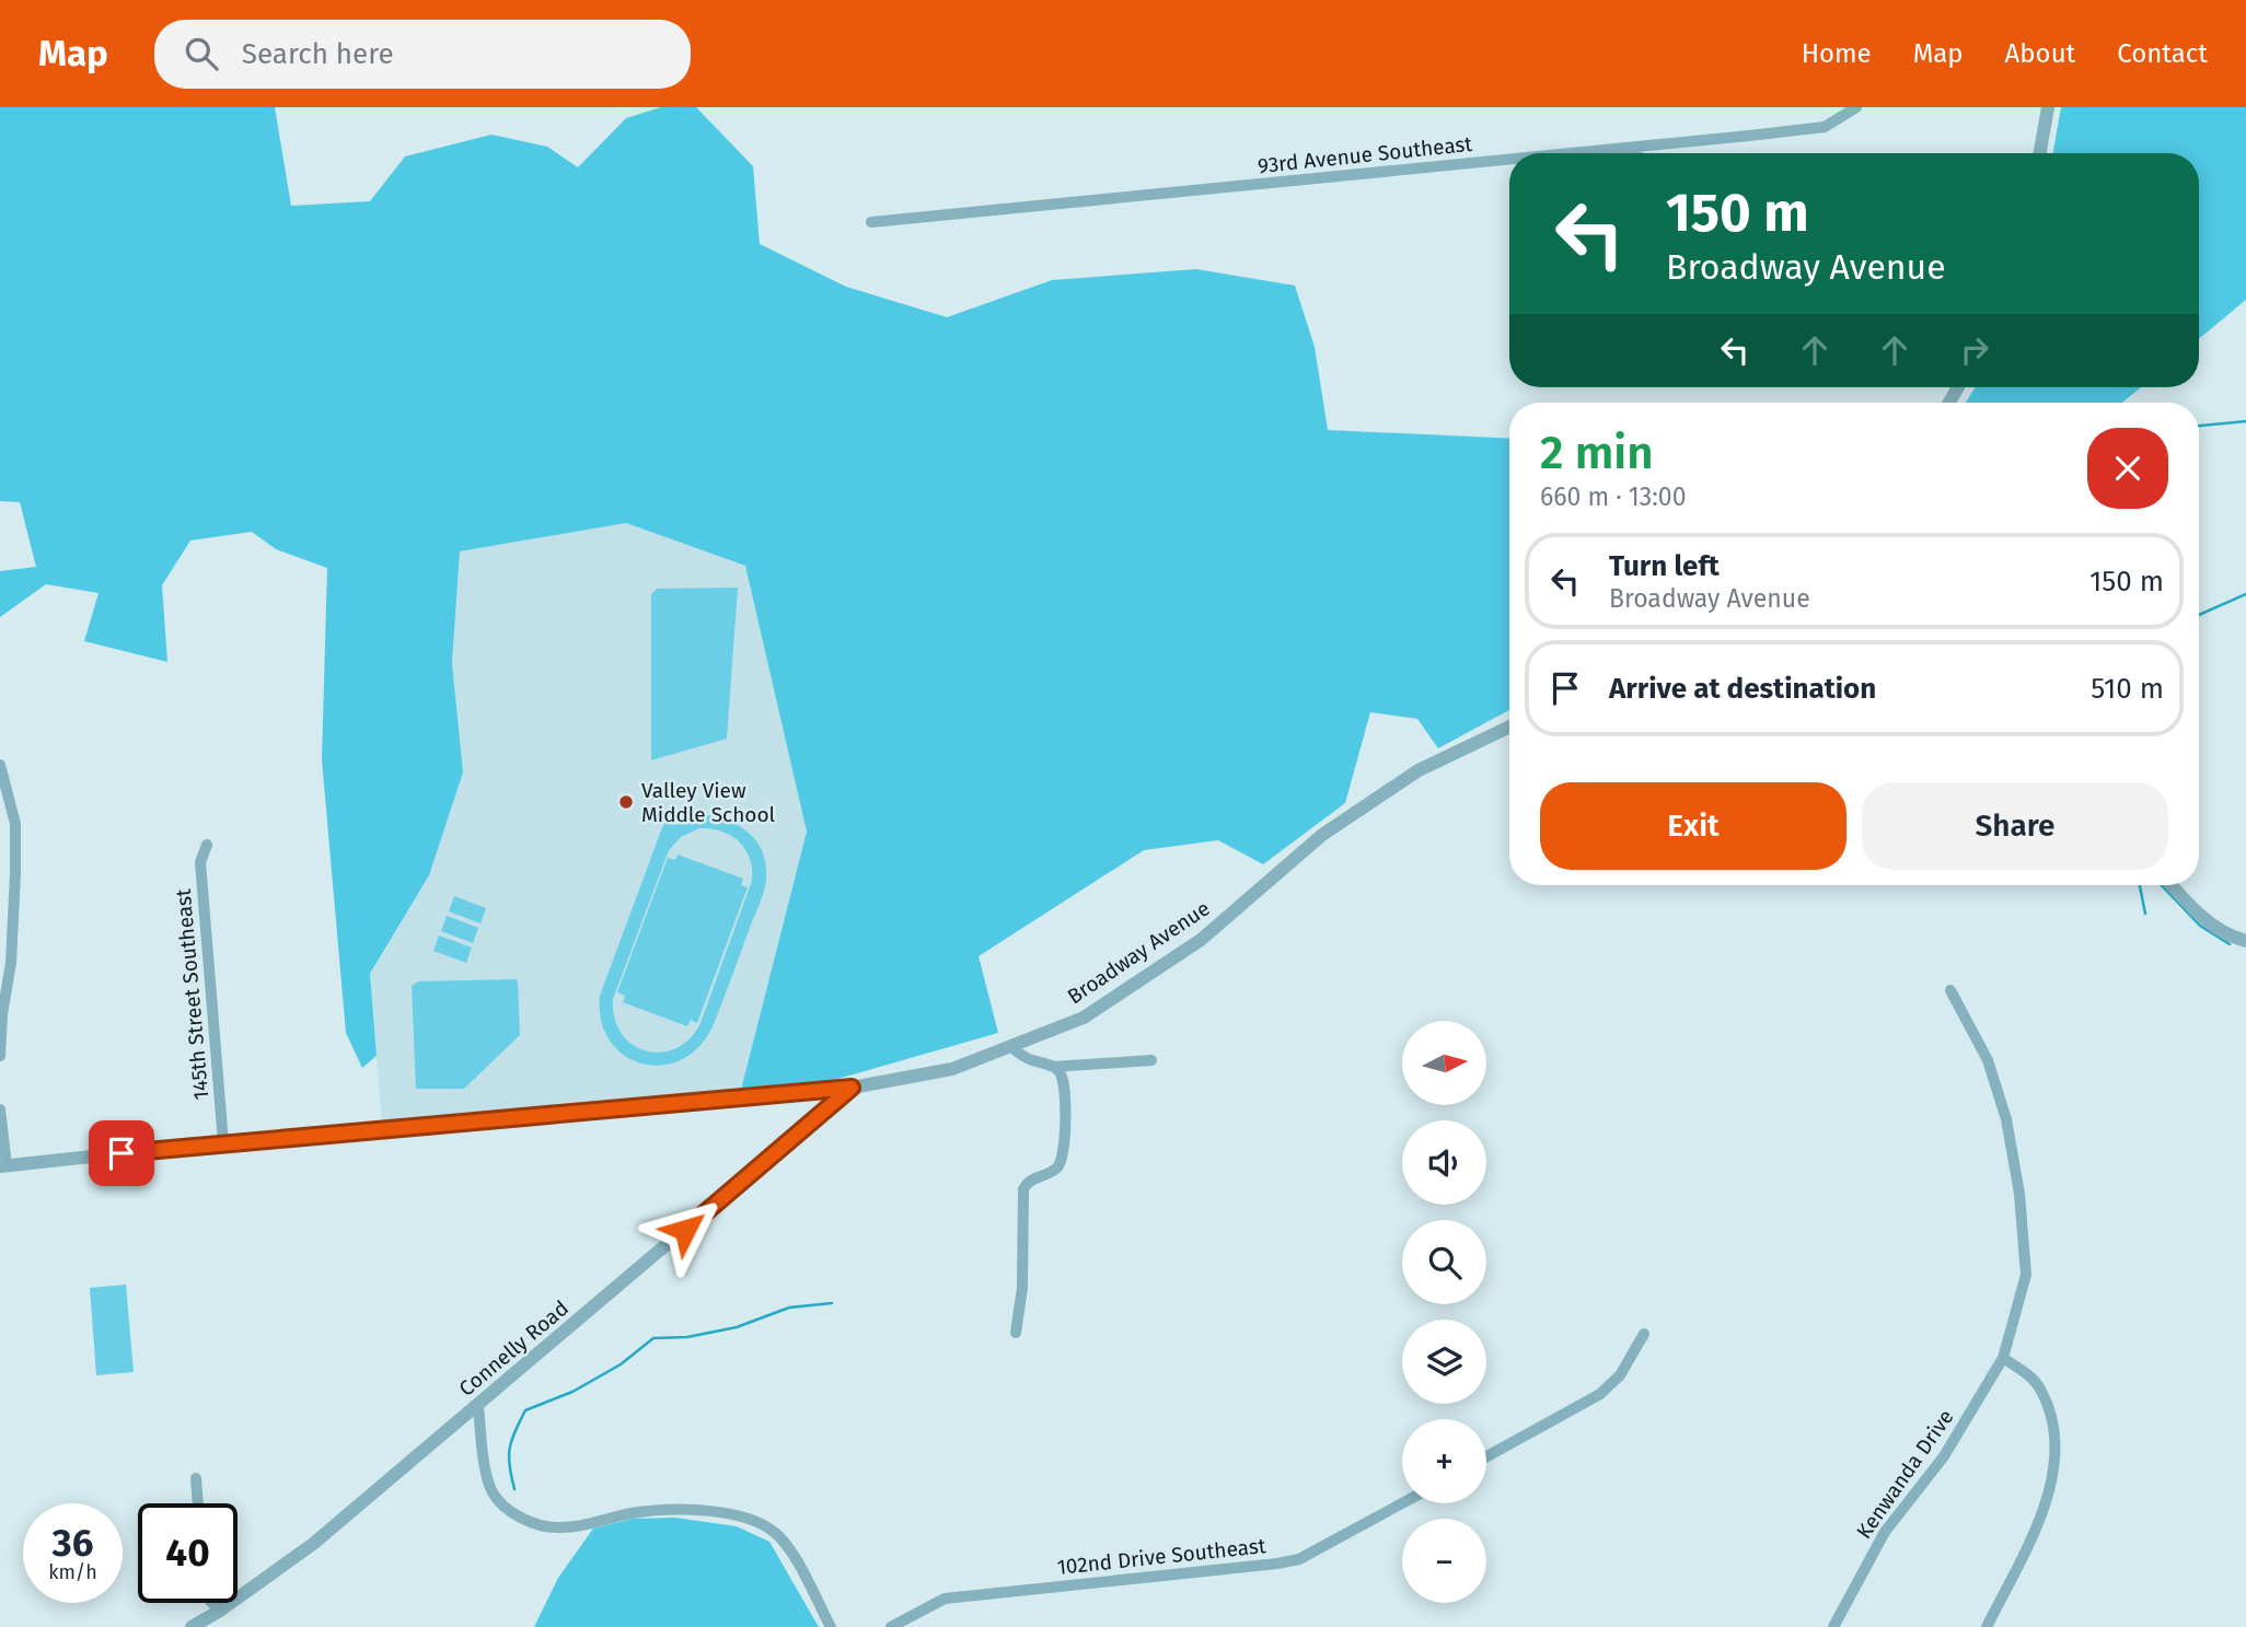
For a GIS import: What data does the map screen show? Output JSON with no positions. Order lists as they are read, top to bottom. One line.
{"streets":{"street":["93rd Avenue Southeast","Broadway Avenue","145th Street Southeast","Connelly Road","Kenwanda Drive","102nd Drive Southeast"]},"crossings":[["Broadway Avenue","145th Street Southeast"],["Broadway Avenue","Connelly Road"]],"places":["Valley View Middle School"],"north":"right","page":{"header":"Map","search":"Search here","nav":["Home","Map","About","Contact"],"turn":["150 m","Broadway Avenue"],"heading":["2 min","660 m · 13:00"],"list":[{"name":"Turn left","note":"Broadway Avenue","value":"150 m"},{"name":"Arrive at destination","value":"510 m"}],"buttons":["Exit","Share"],"map_buttons":["+","−"],"speed":"36 km/h","limit":"40"}}
